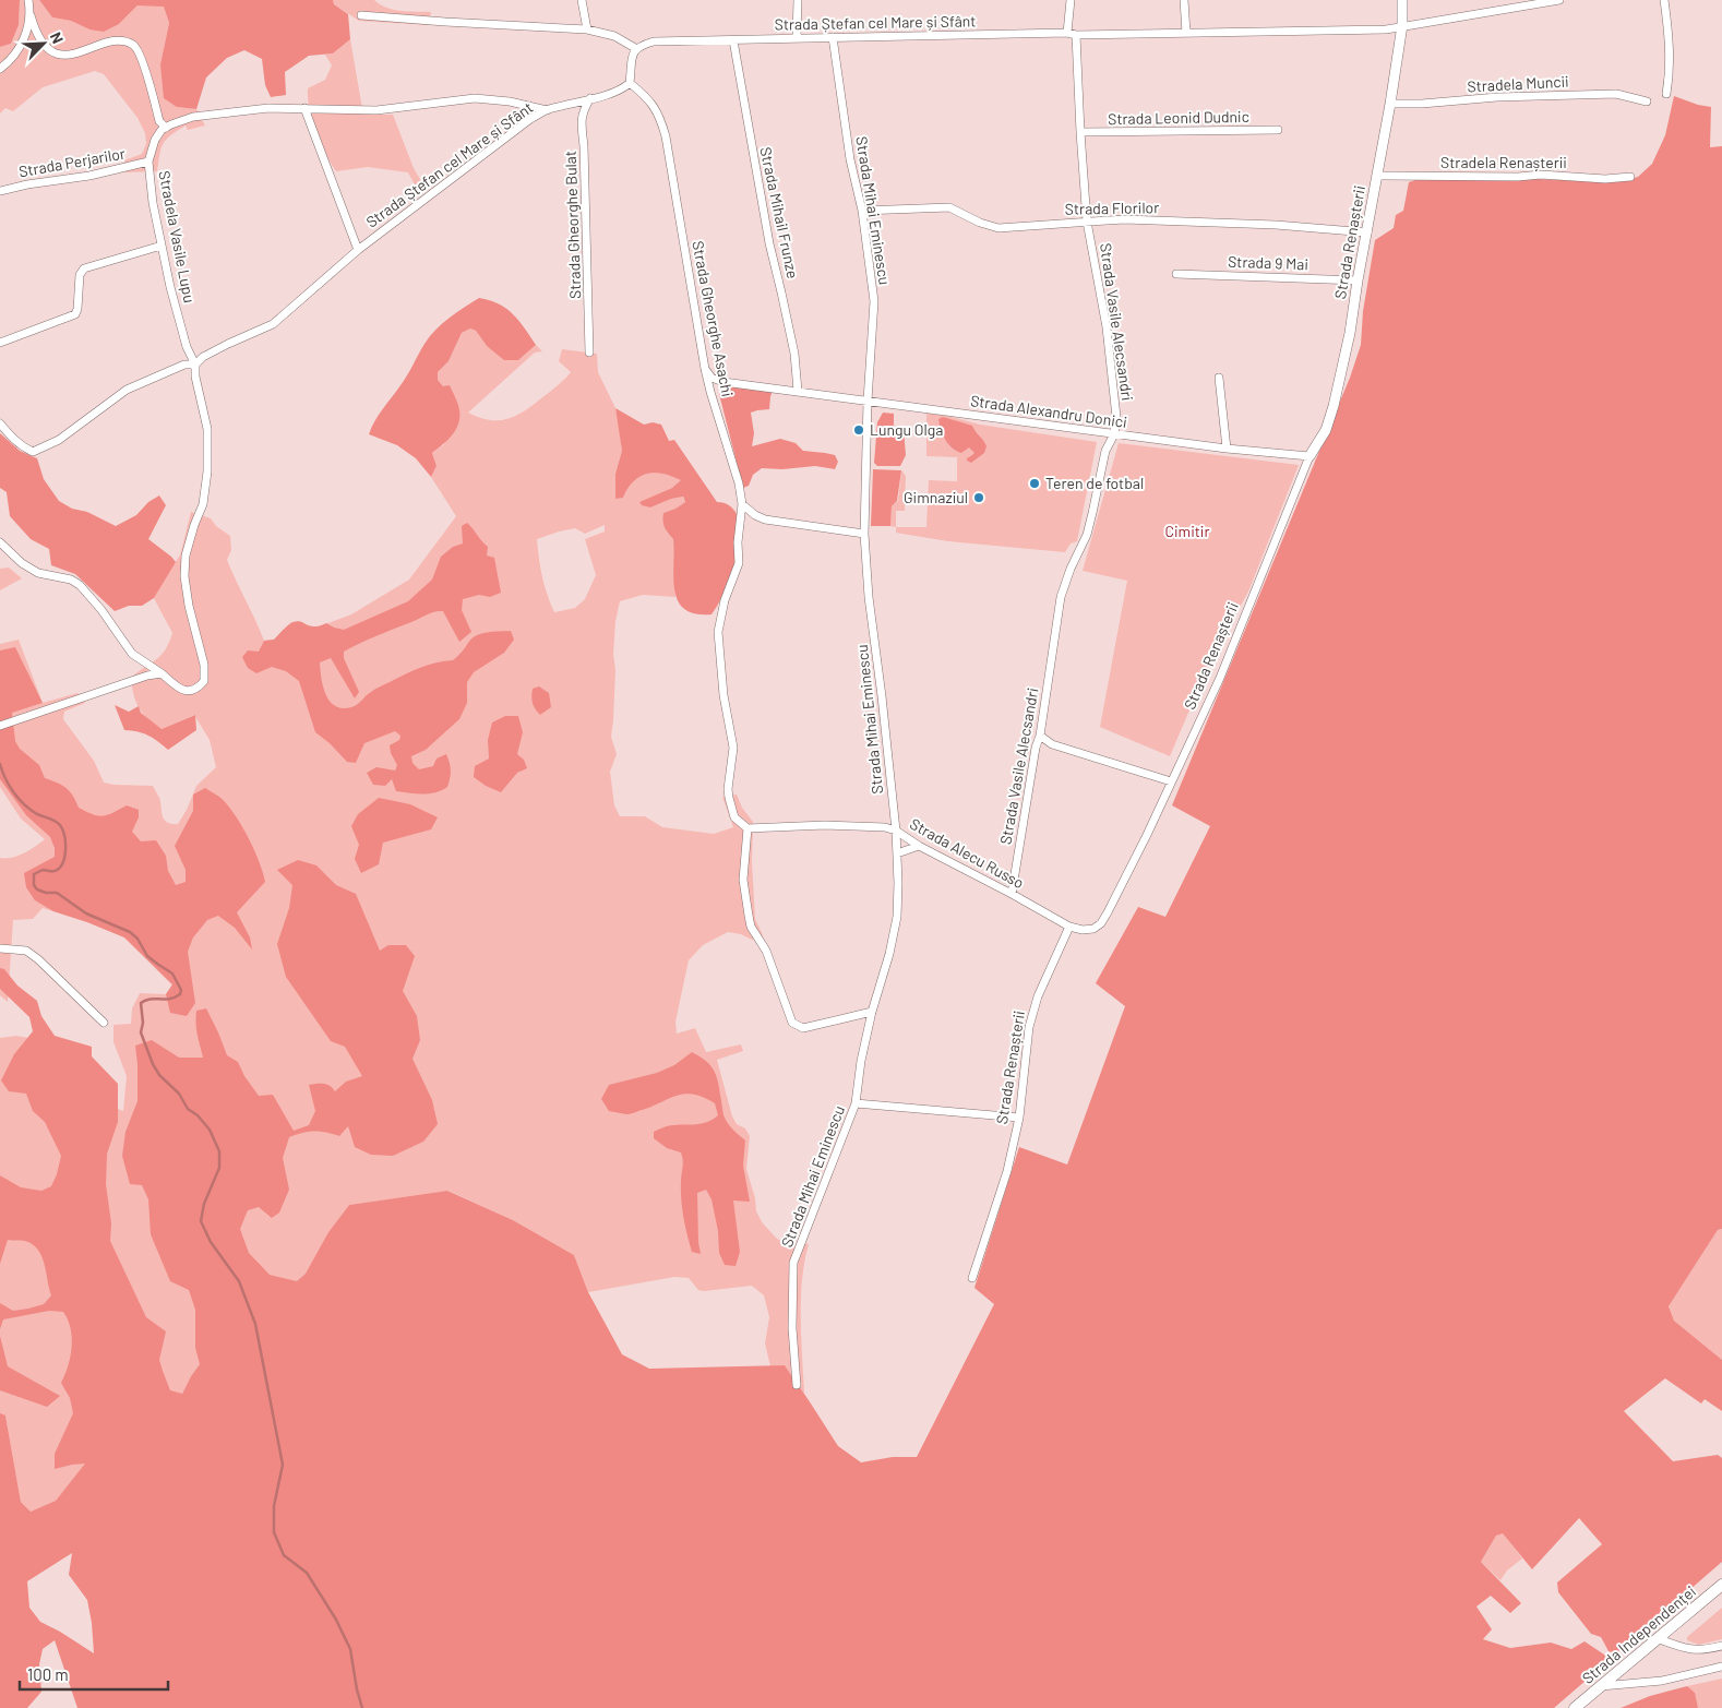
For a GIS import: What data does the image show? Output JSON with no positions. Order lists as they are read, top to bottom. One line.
{"streets":{"main road":["Strada Independenței"],"street":["Strada Ștefan cel Mare și Sfânt","Stradela Muncii","Strada Leonid Dudnic","Strada Perjarilor","Stradela Renașterii","Strada Florilor","Strada Mihai Eminescu","Strada Mihail Frunze","Strada Gheorghe Bulat","Stradela Vasile Lupu","Strada Renașterii","Strada 9 Mai","Strada Gheorghe Asachi","Strada Vasile Alecsandri","Strada Alexandru Donici","Strada Alecu Russo"]},"crossings":[["Strada Ștefan cel Mare și Sfânt","Strada Mihai Eminescu"],["Strada Ștefan cel Mare și Sfânt","Strada Mihail Frunze"],["Strada Ștefan cel Mare și Sfânt","Strada Gheorghe Bulat"],["Strada Ștefan cel Mare și Sfânt","Stradela Vasile Lupu"],["Strada Ștefan cel Mare și Sfânt","Strada Renașterii"],["Strada Ștefan cel Mare și Sfânt","Strada Gheorghe Asachi"],["Strada Ștefan cel Mare și Sfânt","Strada Vasile Alecsandri"],["Stradela Muncii","Strada Renașterii"],["Strada Leonid Dudnic","Strada Vasile Alecsandri"],["Strada Perjarilor","Stradela Vasile Lupu"],["Stradela Renașterii","Strada Renașterii"],["Strada Florilor","Strada Mihai Eminescu"],["Strada Florilor","Strada Renașterii"],["Strada Florilor","Strada Vasile Alecsandri"],["Strada Mihai Eminescu","Strada Alexandru Donici"],["Strada Mihai Eminescu","Strada Alecu Russo"],["Strada Mihail Frunze","Strada Alexandru Donici"],["Strada Renașterii","Strada 9 Mai"],["Strada Renașterii","Strada Alexandru Donici"],["Strada Renașterii","Strada Alecu Russo"],["Strada Gheorghe Asachi","Strada Alexandru Donici"],["Strada Gheorghe Asachi","Strada Alecu Russo"],["Strada Vasile Alecsandri","Strada Alexandru Donici"],["Strada Vasile Alecsandri","Strada Alecu Russo"]],"parks":["Cimitir"],"places":["Lungu Olga","Teren de fotbal","Gimnaziul"],"scale_bar":"100 m","north":"top right"}
